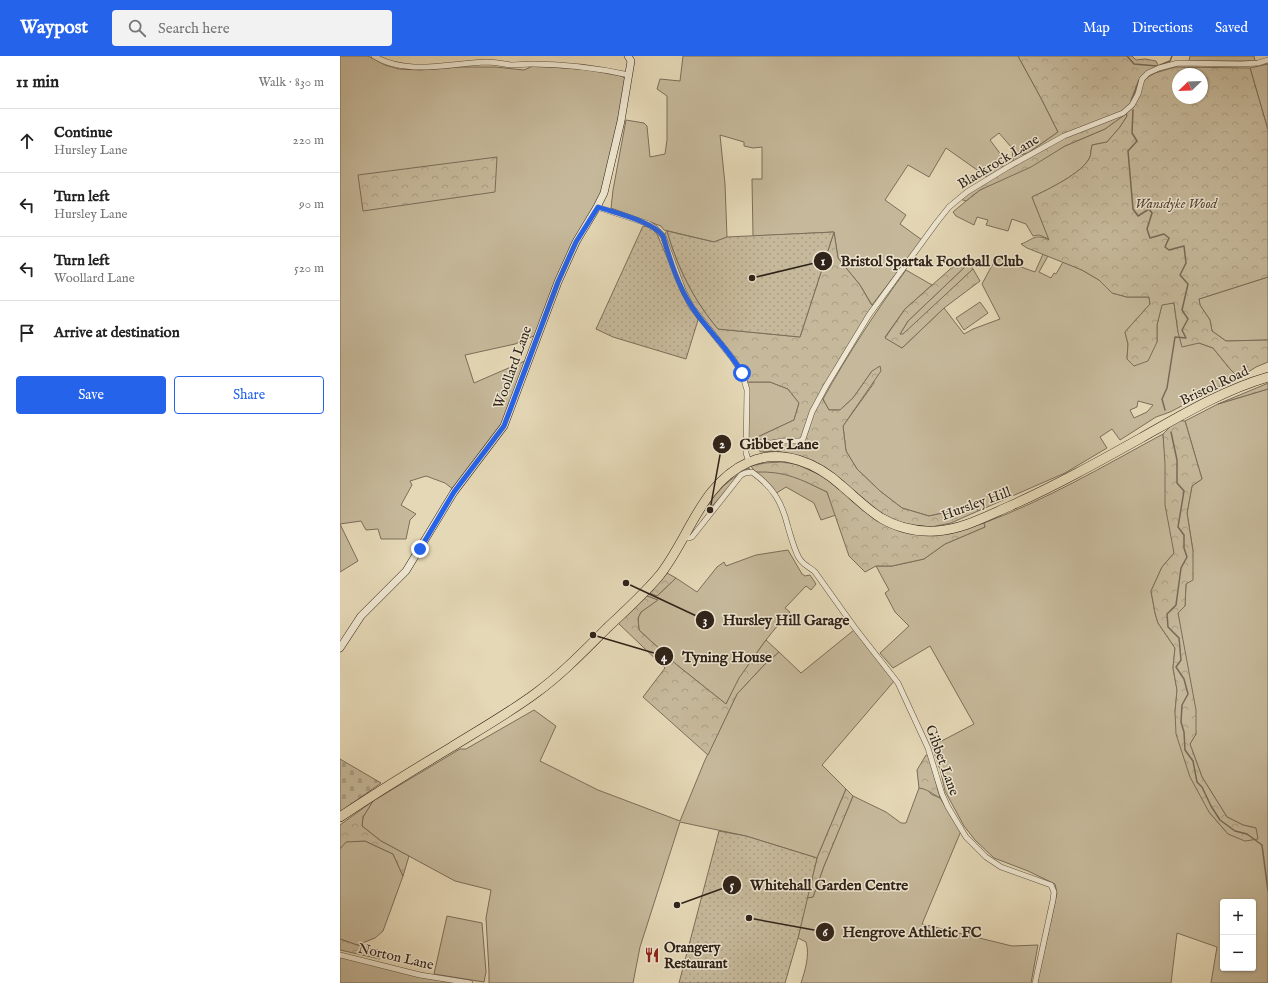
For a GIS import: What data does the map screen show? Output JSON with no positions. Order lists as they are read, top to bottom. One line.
{"streets":{"highway":["Bristol Road","Hursley Hill"],"street":["Blackrock Lane","Woollard Lane","Gibbet Lane","Norton Lane"]},"crossings":[["Bristol Road","Hursley Hill"],["Hursley Hill","Gibbet Lane"]],"parks":["Wansdyke Wood"],"places":{"other":["Bristol Spartak Football Club","Gibbet Lane","Hursley Hill Garage","Tyning House","Whitehall Garden Centre","Hengrove Athletic FC"],"restaurant":["Orangery Restaurant"]},"north":"bottom left","page":{"header":"Waypost","search":"Search here","nav":["Map","Directions","Saved"],"heading":["11 min","Walk · 830 m"],"list":[["Continue","Hursley Lane","220 m"],["Turn left","Hursley Lane","90 m"],["Turn left","Woollard Lane","520 m"],"Arrive at destination"],"buttons":["Save","Share"],"map_buttons":["+","−"]}}
